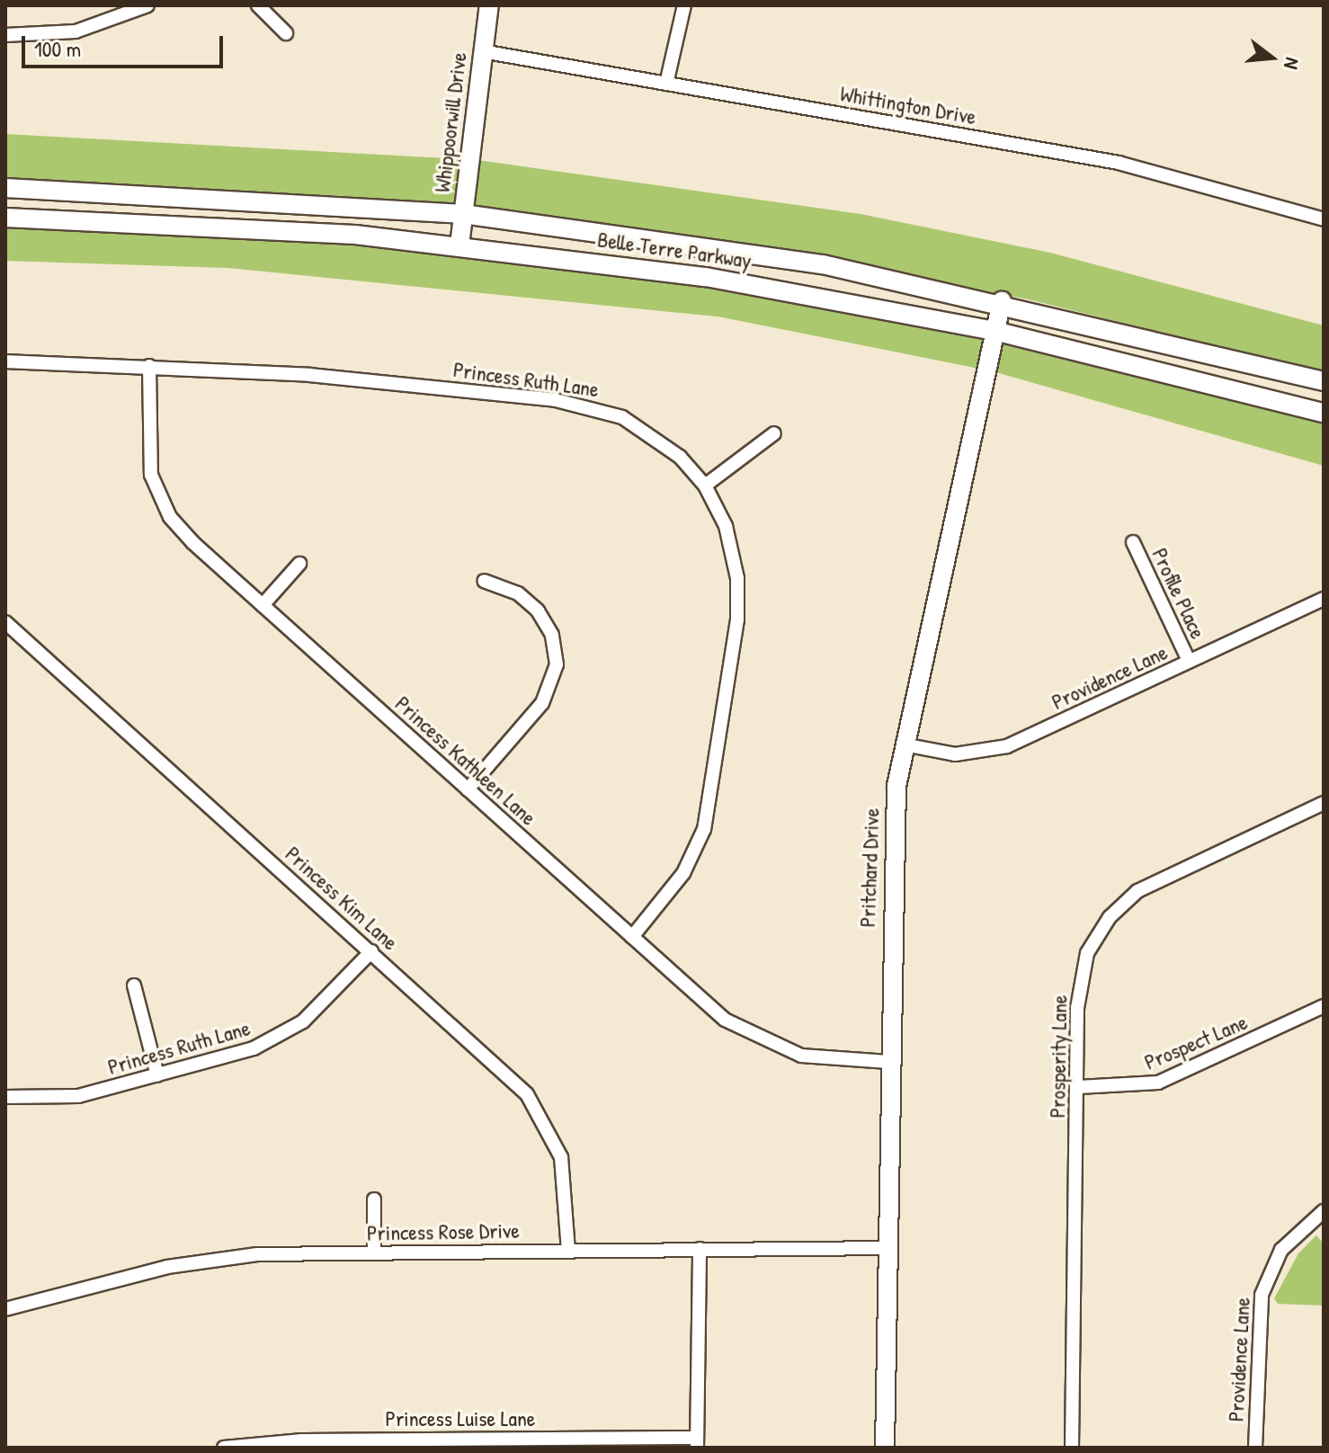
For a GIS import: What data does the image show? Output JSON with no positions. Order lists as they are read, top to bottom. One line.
{"streets":{"main road":["Whippoorwill Drive","Belle Terre Parkway","Pritchard Drive"],"street":["Whittington Drive","Princess Ruth Lane","Profile Place","Providence Lane","Princess Kathleen Lane","Princess Kim Lane","Prospect Lane","Prosperity Lane","Princess Rose Drive","Princess Luise Lane"]},"crossings":[["Whittington Drive","Whippoorwill Drive"],["Whippoorwill Drive","Belle Terre Parkway"],["Belle Terre Parkway","Pritchard Drive"],["Princess Ruth Lane","Princess Kathleen Lane"],["Princess Ruth Lane","Princess Kim Lane"],["Profile Place","Providence Lane"],["Providence Lane","Pritchard Drive"],["Princess Kathleen Lane","Pritchard Drive"],["Pritchard Drive","Princess Rose Drive"],["Princess Kim Lane","Princess Rose Drive"],["Prospect Lane","Prosperity Lane"]],"scale_bar":"100 m","north":"right"}
